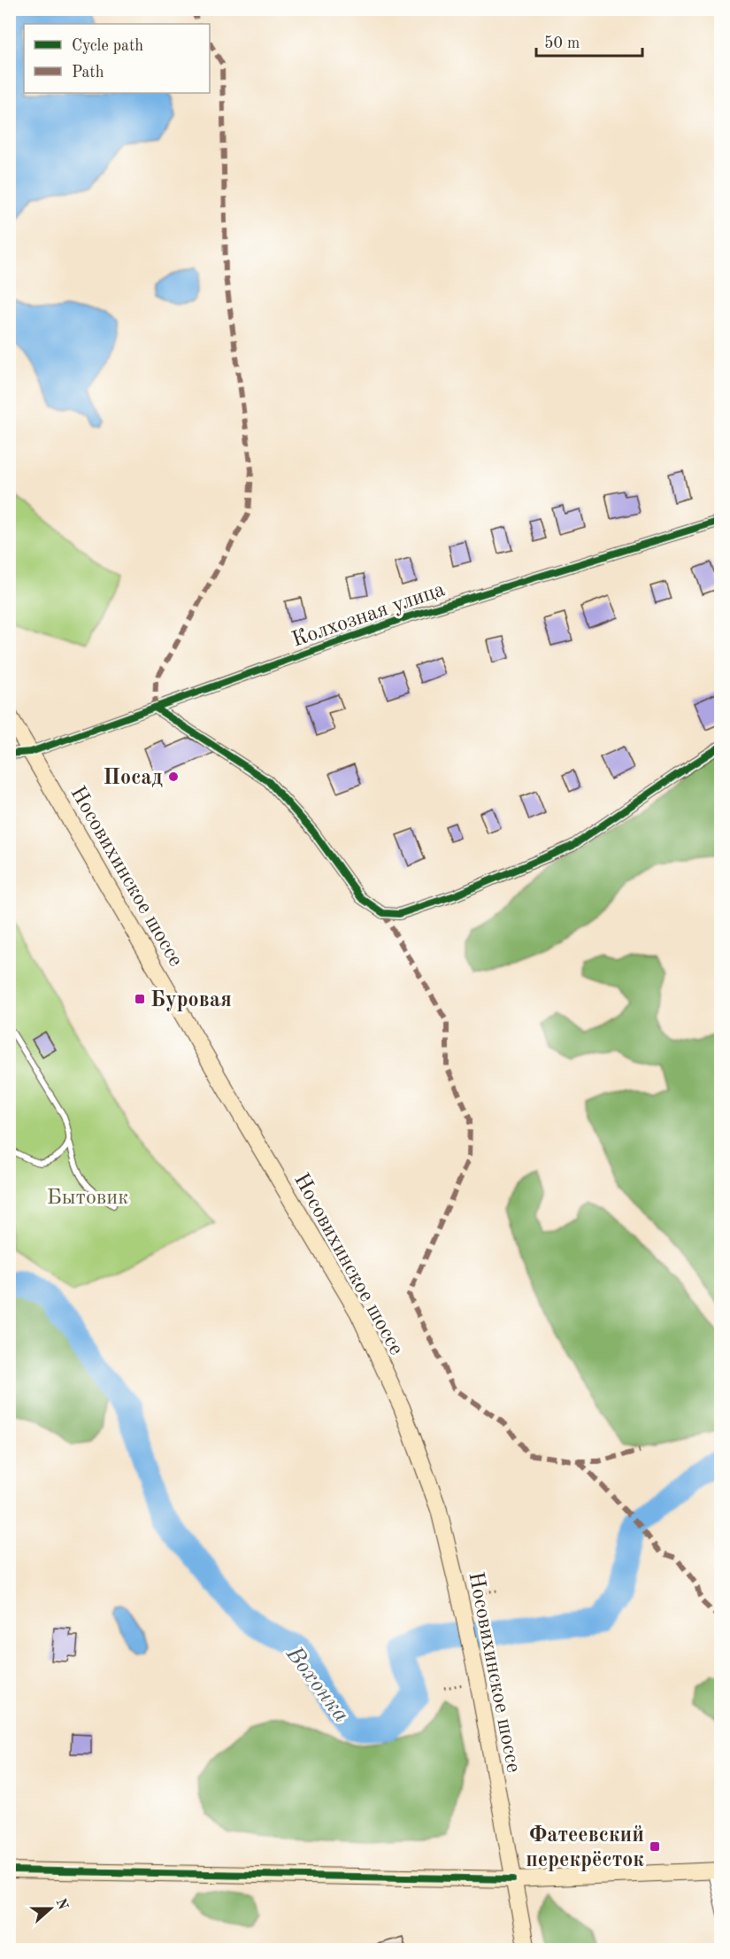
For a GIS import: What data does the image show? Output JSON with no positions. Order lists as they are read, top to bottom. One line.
{"streets":{"main road":["Носовихинское шоссе"],"street":["Колхозная улица"]},"crossings":[["Колхозная улица","Носовихинское шоссе"]],"water":["Вохонка"],"parks":["Бытовик"],"places":{"other":["Посад"],"transit":["Буровая","Фатеевский перекрёсток"]},"legend":["Cycle path","Path"],"scale_bar":"50 m","north":"right"}
